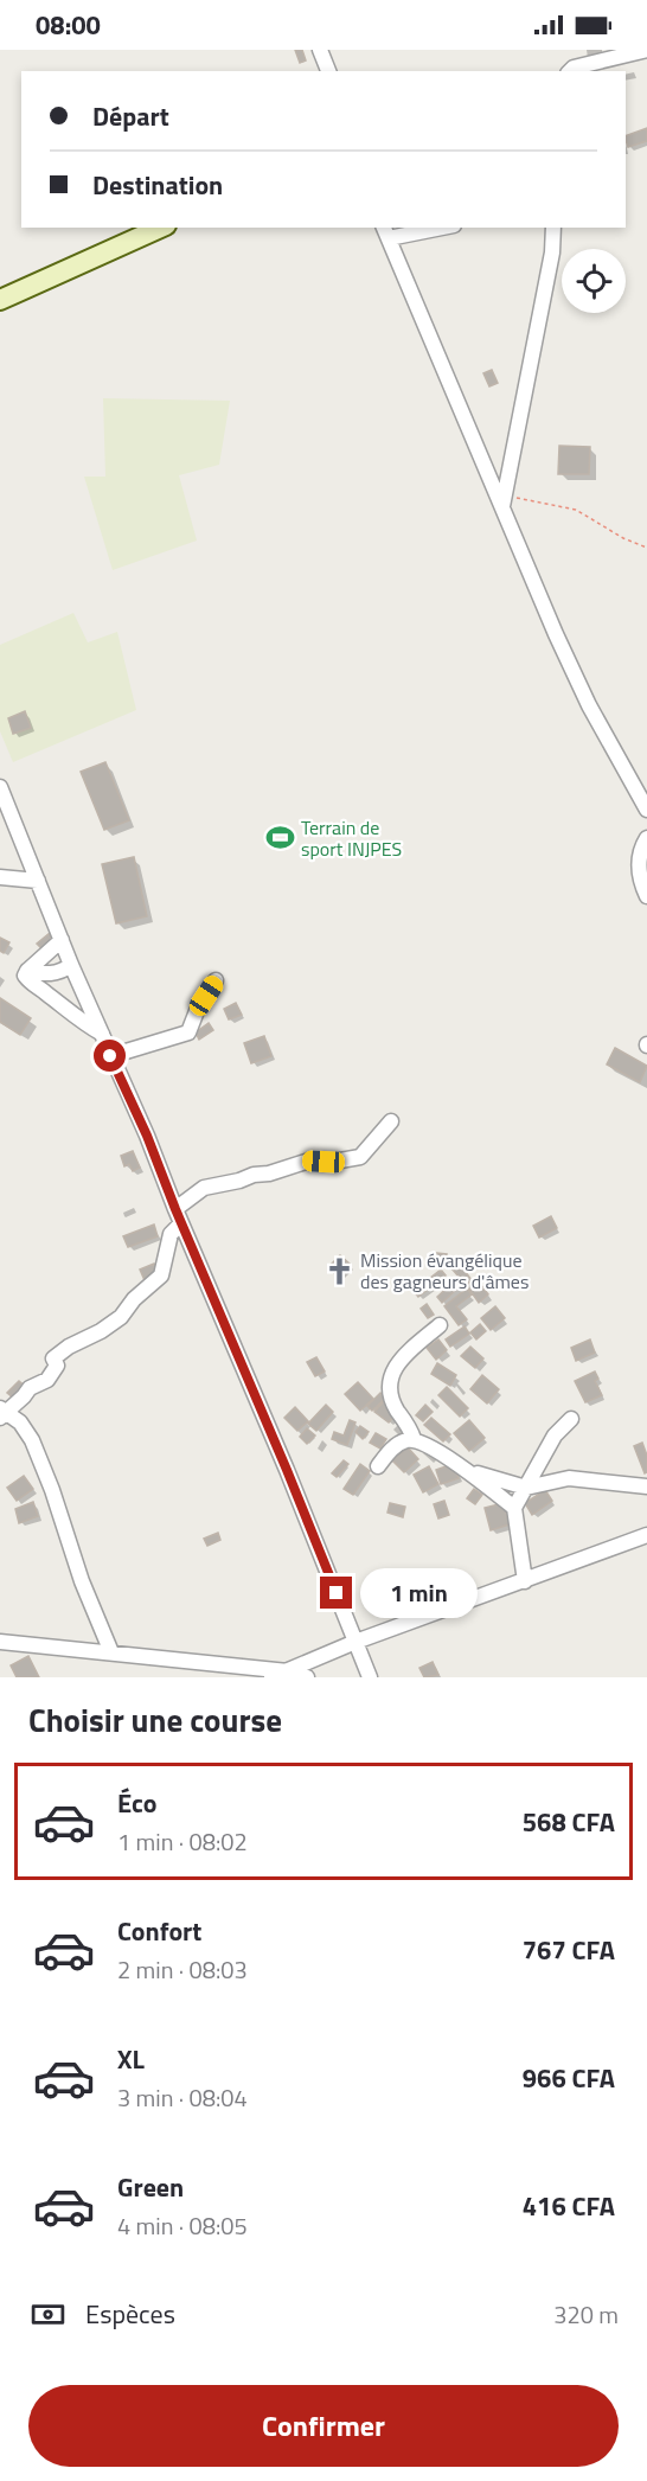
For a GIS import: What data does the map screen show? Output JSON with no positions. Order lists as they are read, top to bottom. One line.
{"places":{"sports":["Terrain de sport INJPES"],"church":["Mission évangélique des gagneurs d'âmes"]},"page":{"status":"08:00","banner":["Départ","Destination"],"bubble":"1 min","heading":"Choisir une course","list":[{"name":"Éco","note":"1 min · 08:02","value":"568 CFA"},{"name":"Confort","note":"2 min · 08:03","value":"767 CFA"},{"name":"XL","note":"3 min · 08:04","value":"966 CFA"},{"name":"Green","note":"4 min · 08:05","value":"416 CFA"}],"pay":["Espèces","320 m"],"buttons":"Confirmer"}}
